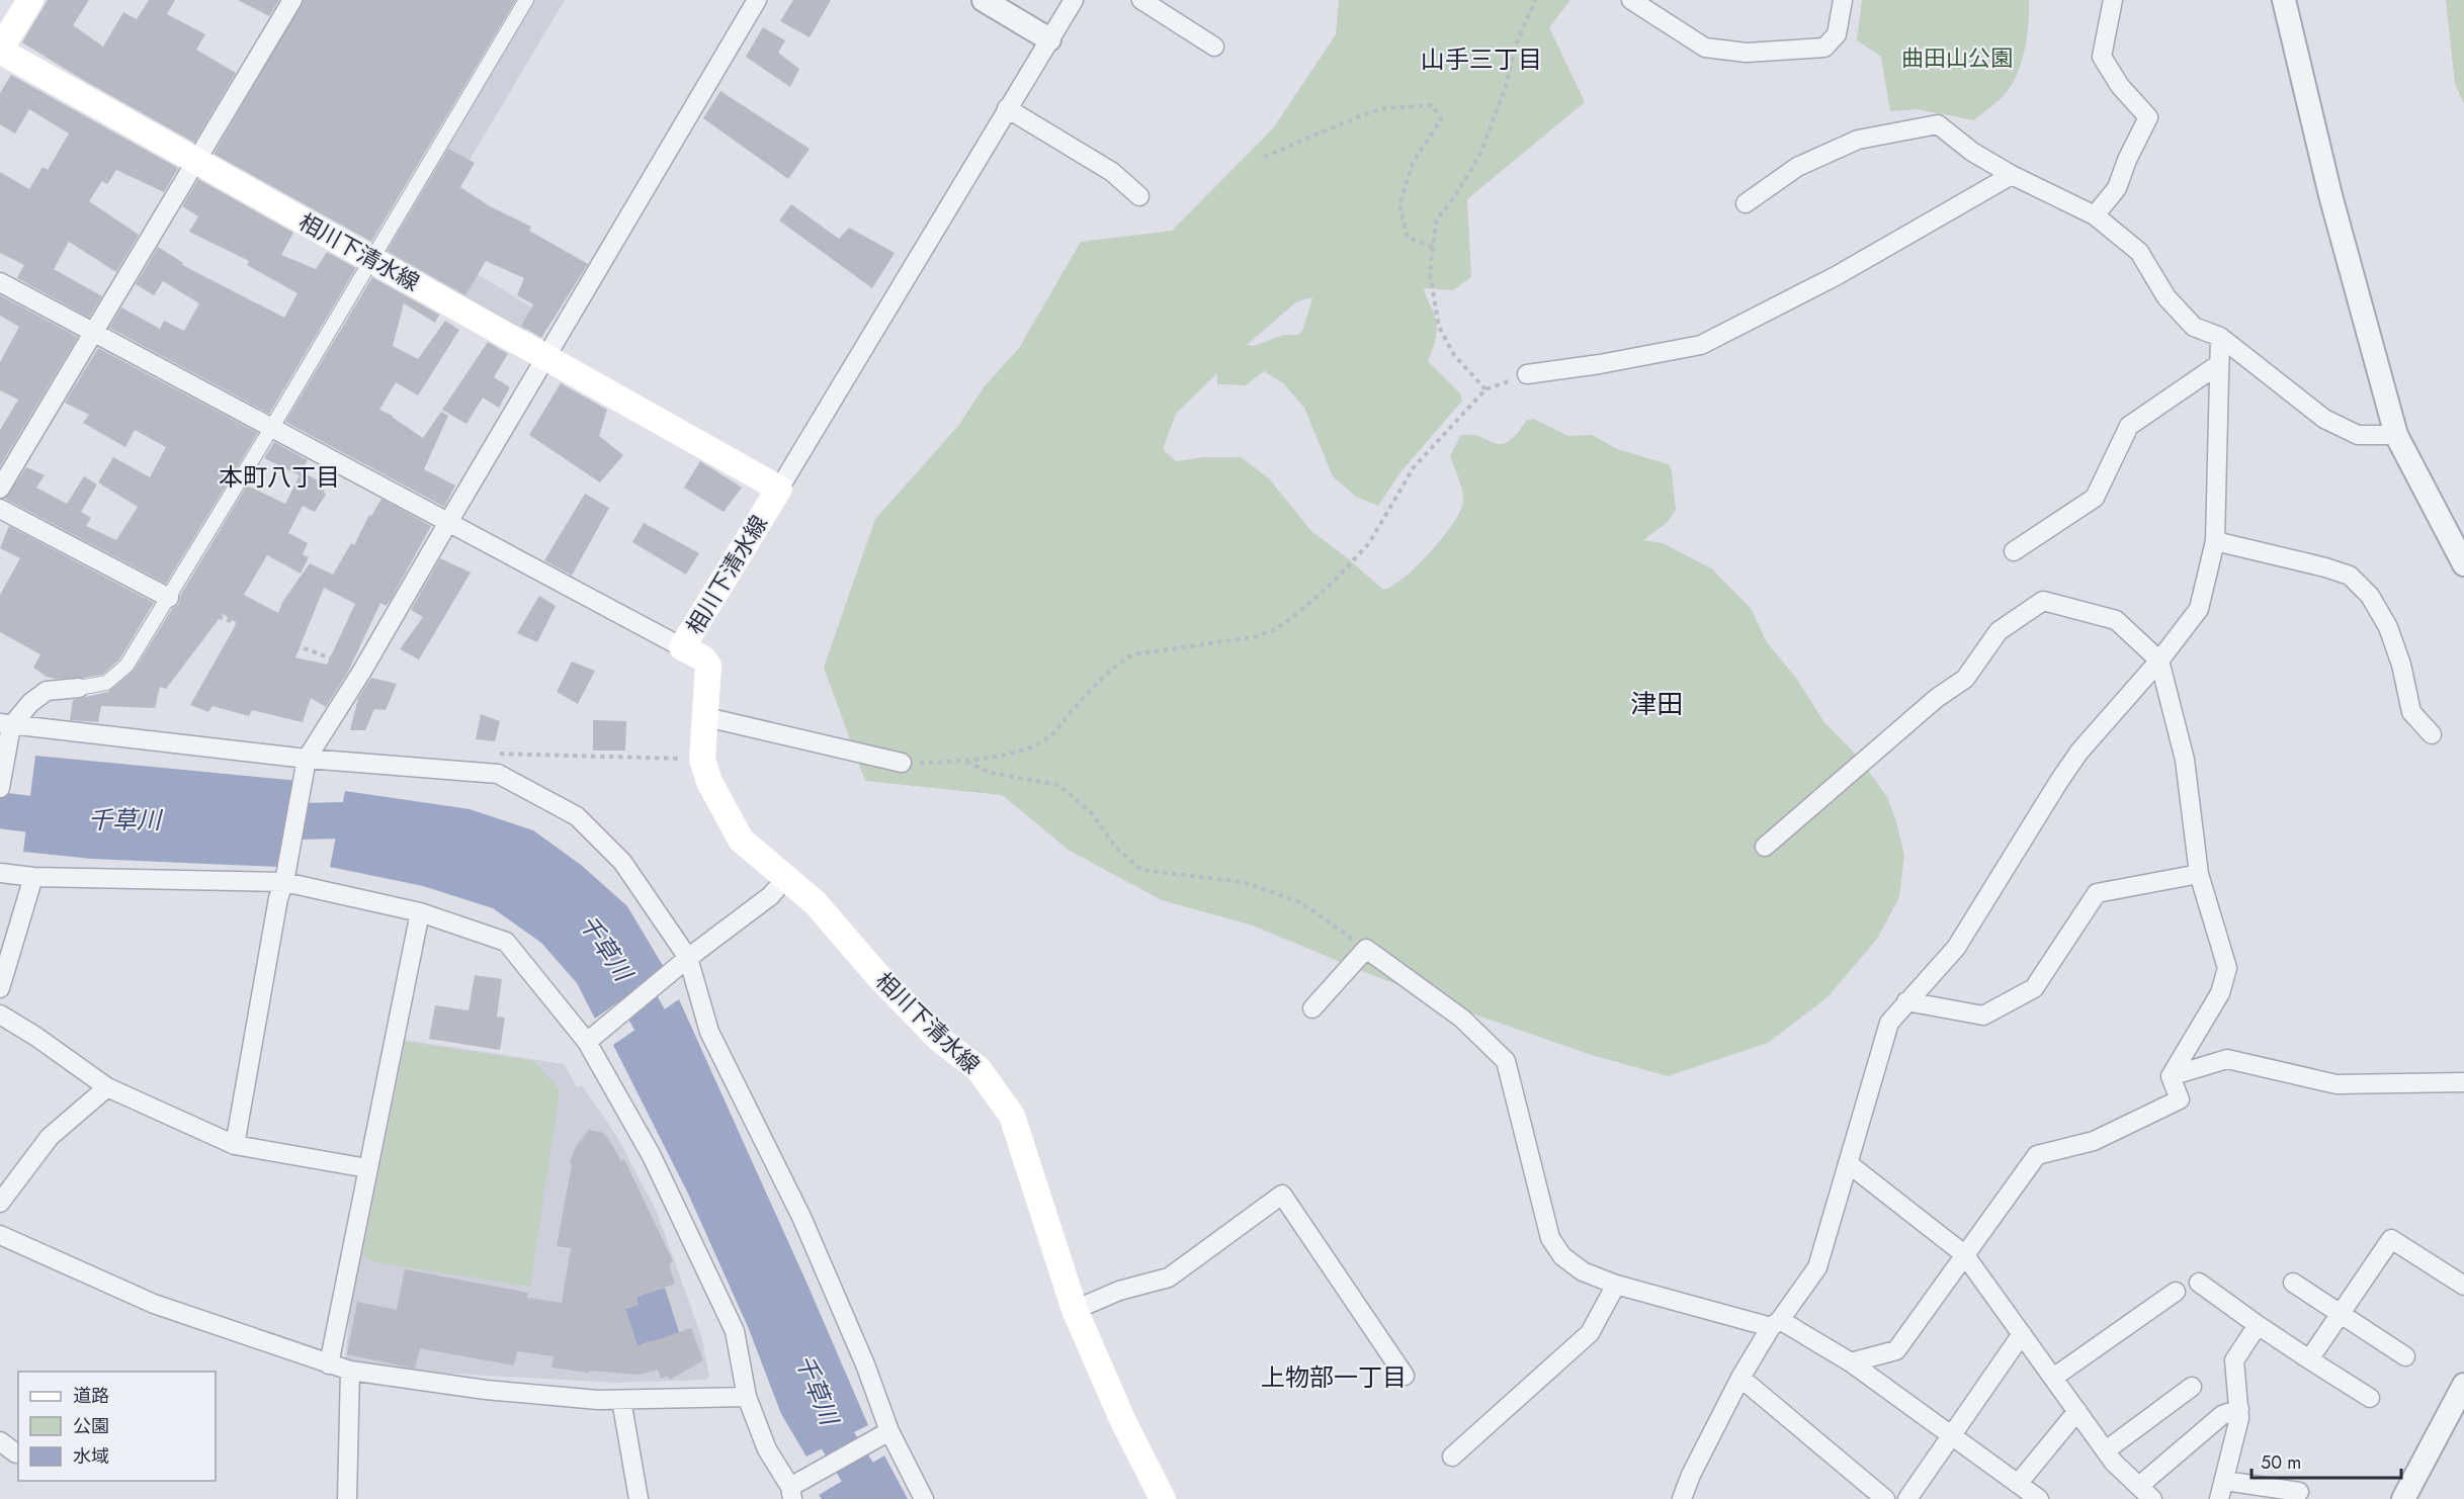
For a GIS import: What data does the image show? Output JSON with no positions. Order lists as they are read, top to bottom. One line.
{"streets":{"main road":["相川下清水線"]},"districts":["山手三丁目","本町八丁目","津田","上物部一丁目"],"water":["千草川"],"parks":["曲田山公園"],"legend":["道路","公園","水域"],"scale_bar":"50 m"}
